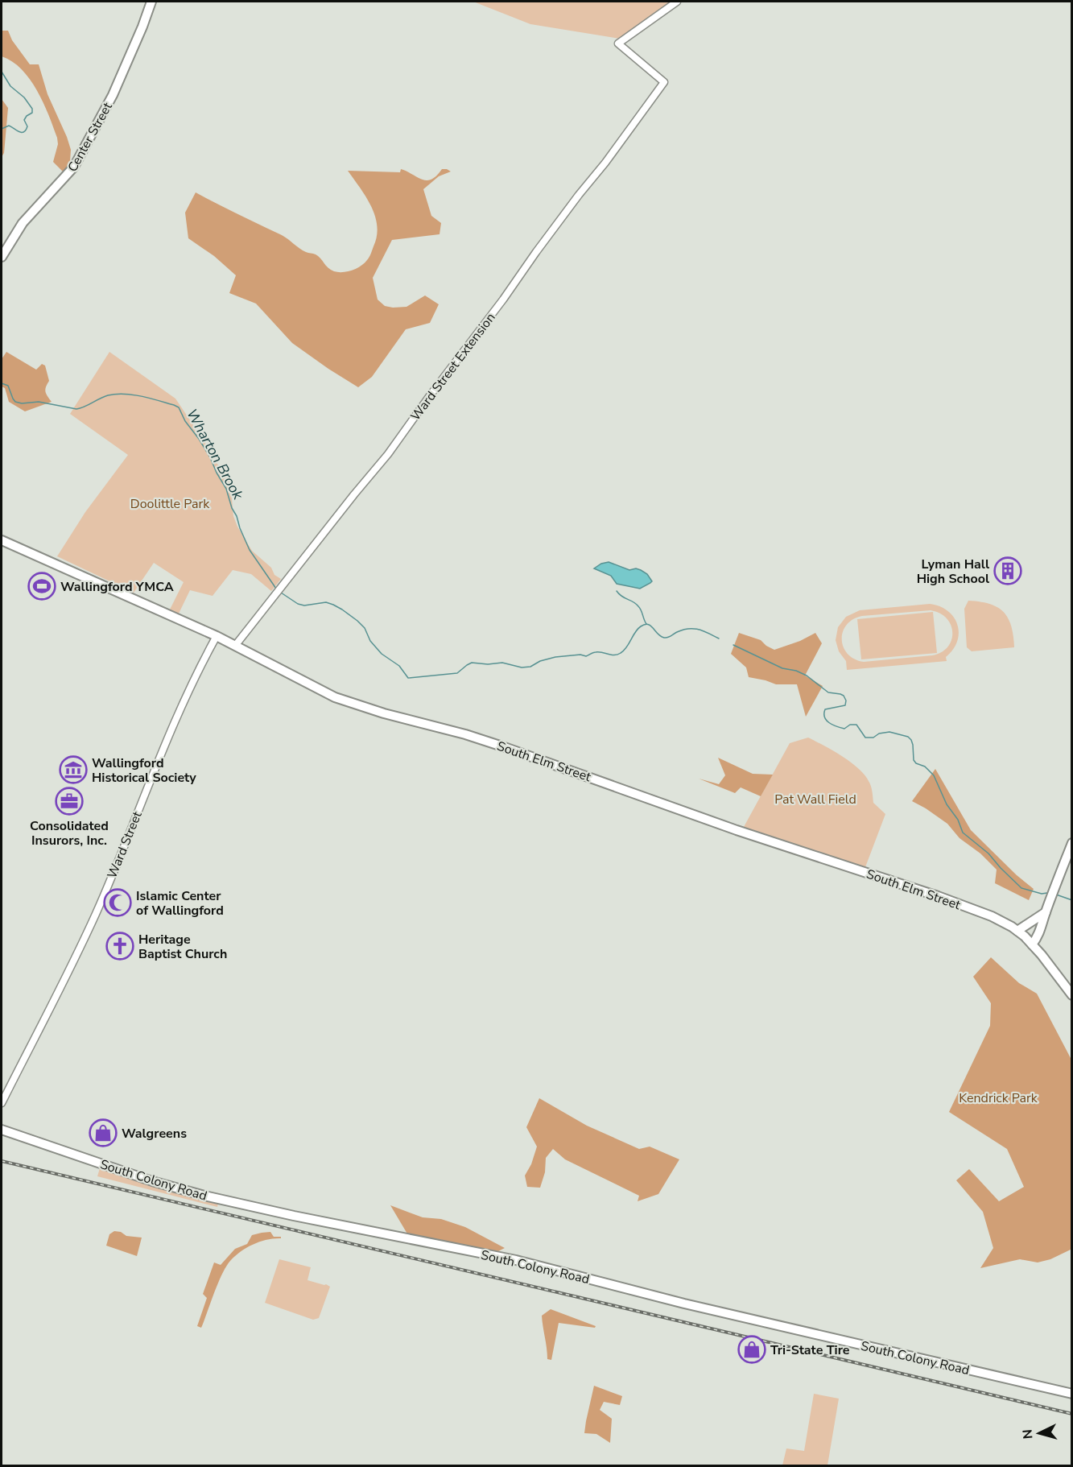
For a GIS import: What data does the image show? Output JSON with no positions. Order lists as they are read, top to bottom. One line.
{"streets":{"main road":["Center Street","South Elm Street","South Colony Road"],"street":["Ward Street Extension","Ward Street"]},"crossings":[["Ward Street Extension","South Elm Street"],["South Elm Street","Ward Street"]],"water":["Wharton Brook"],"parks":["Doolittle Park","Pat Wall Field","Kendrick Park"],"places":{"building":["Lyman Hall High School"],"sports":["Wallingford YMCA"],"museum":["Wallingford Historical Society"],"office":["Consolidated Insurors, Inc."],"mosque":["Islamic Center of Wallingford"],"church":["Heritage Baptist Church"],"shop":["Walgreens","Tri-State Tire"]},"north":"left"}
